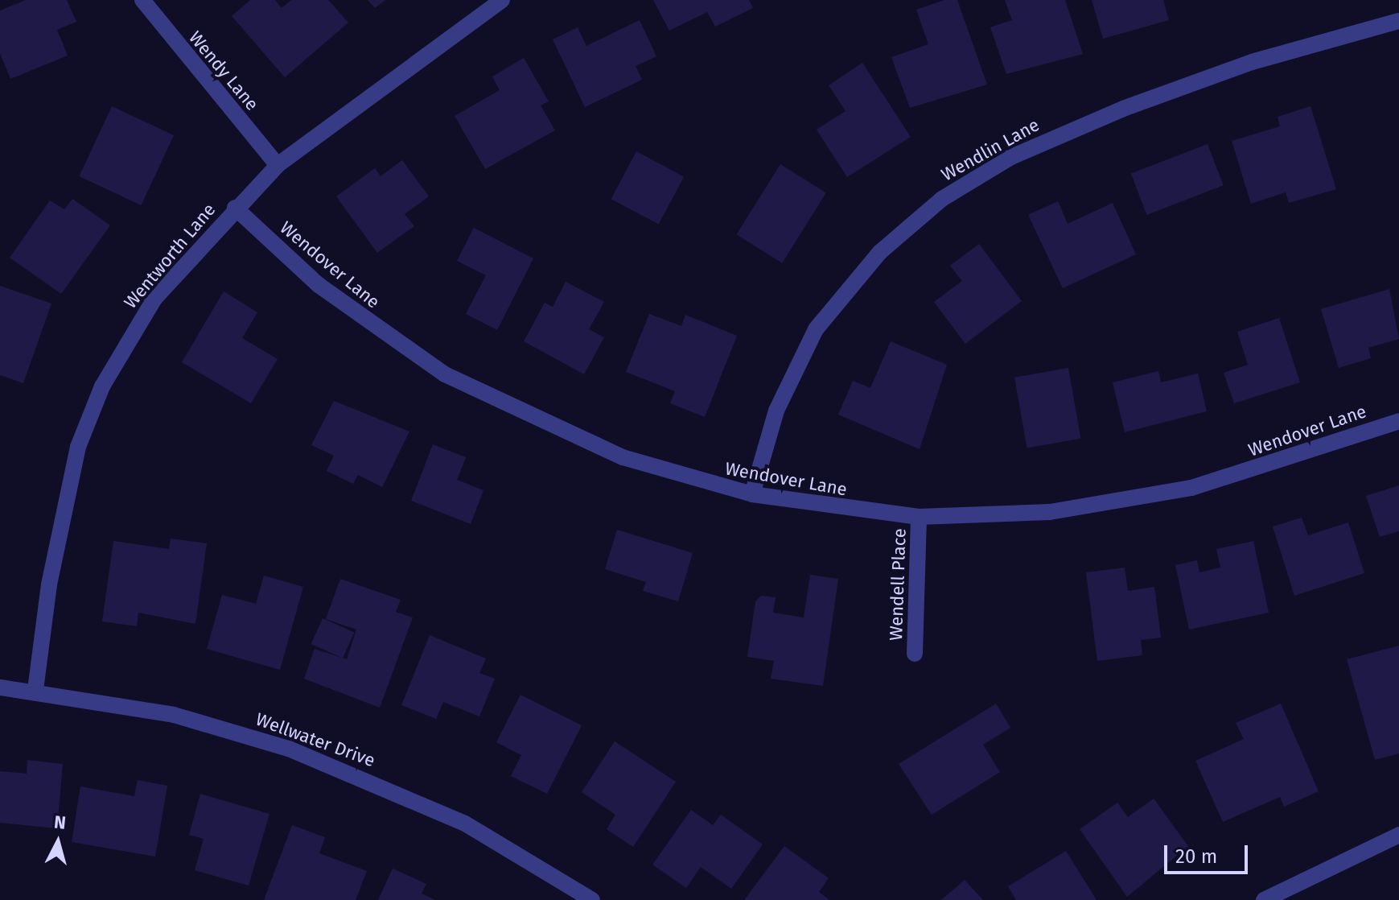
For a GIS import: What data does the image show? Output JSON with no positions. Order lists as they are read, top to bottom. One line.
{"streets":{"street":["Wendy Lane","Wendlin Lane","Wentworth Lane","Wendover Lane","Wendell Place","Wellwater Drive"]},"crossings":[["Wendy Lane","Wentworth Lane"],["Wendlin Lane","Wendover Lane"],["Wentworth Lane","Wendover Lane"],["Wentworth Lane","Wellwater Drive"],["Wendover Lane","Wendell Place"]],"scale_bar":"20 m","north":"top"}
